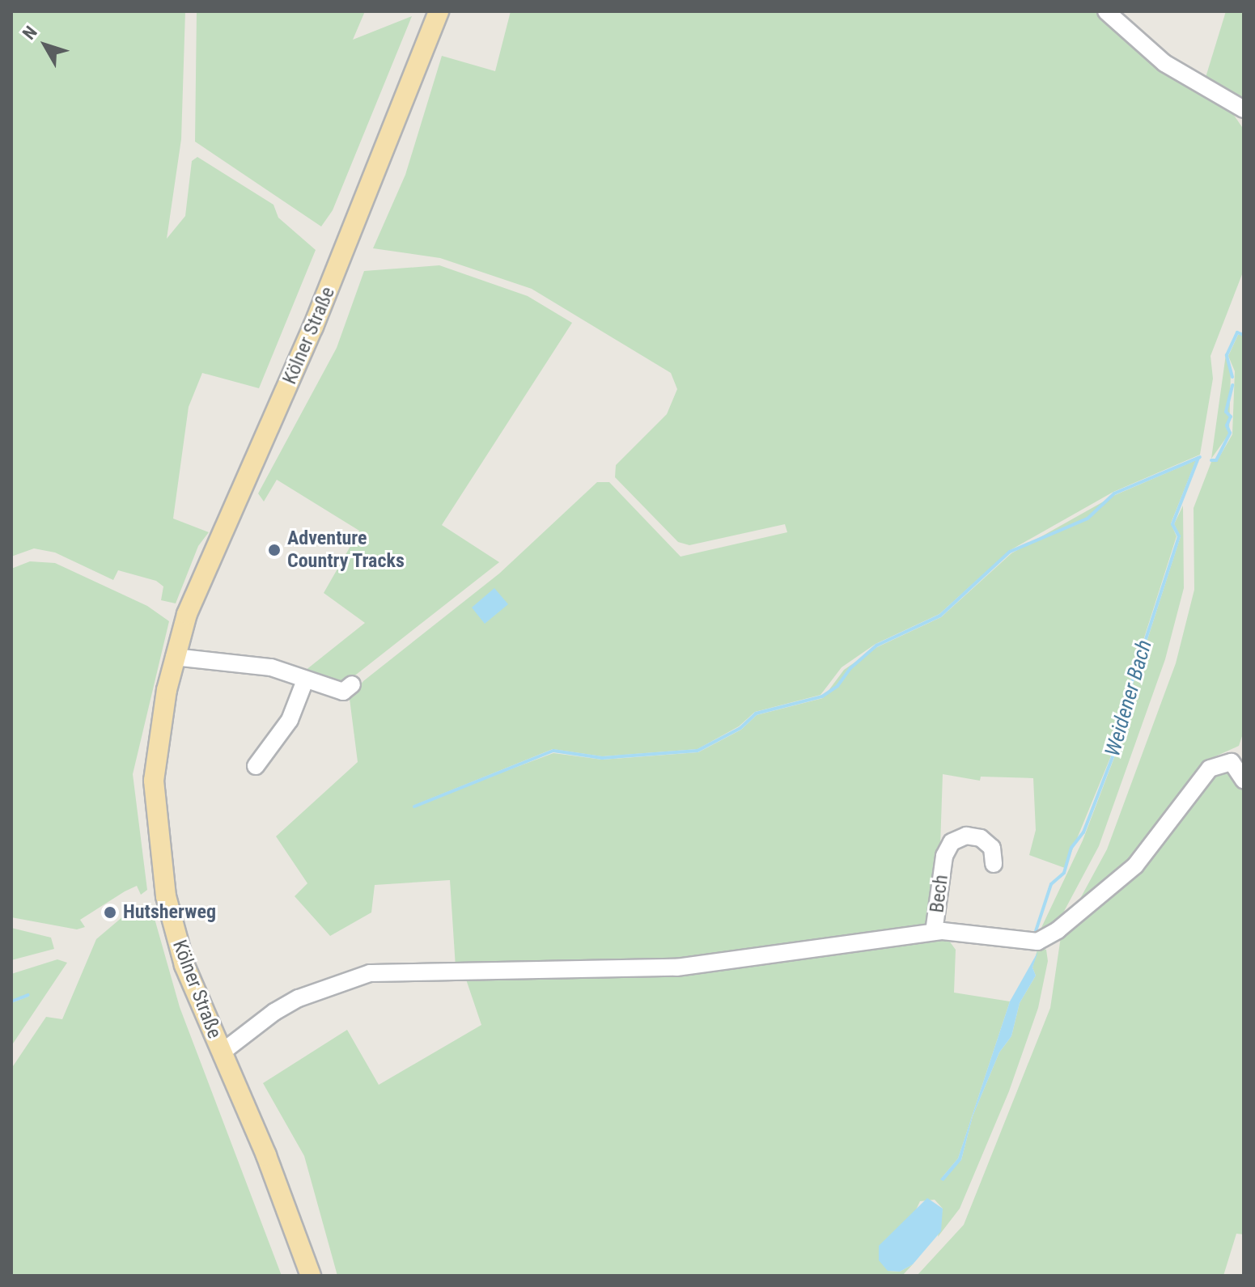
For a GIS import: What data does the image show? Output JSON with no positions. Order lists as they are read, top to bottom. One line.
{"streets":{"main road":["Kölner Straße"],"street":["Bech"]},"crossings":[["Kölner Straße","Bech"]],"water":["Weidener Bach"],"places":["Adventure Country Tracks","Hutsherweg"],"north":"top left"}
